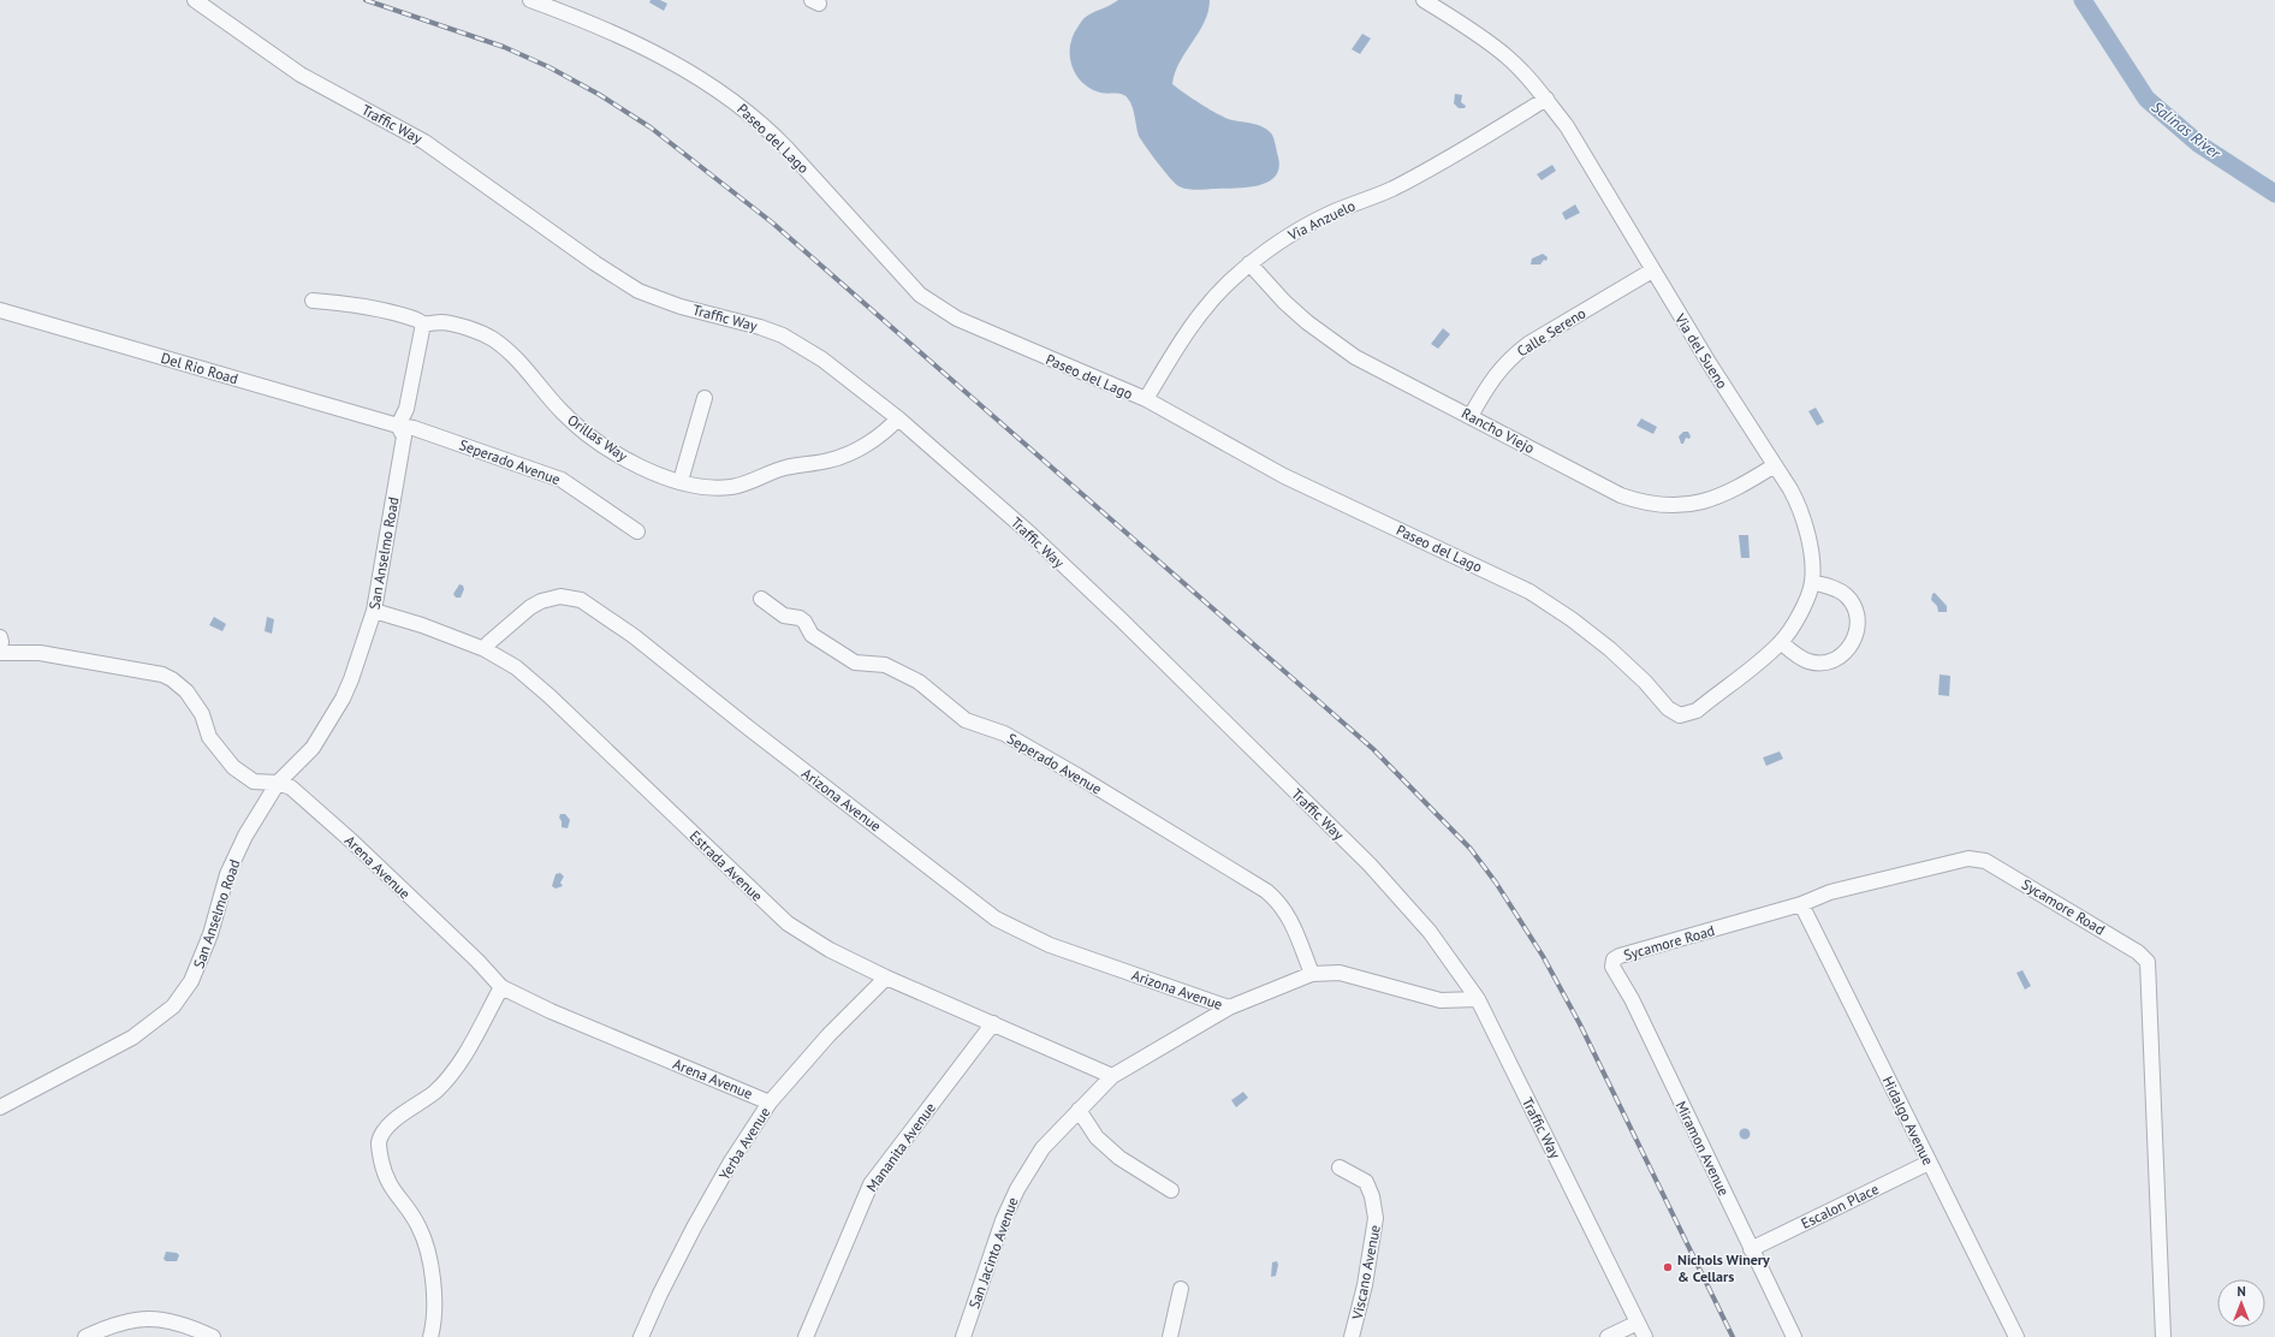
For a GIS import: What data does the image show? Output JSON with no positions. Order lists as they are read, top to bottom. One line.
{"streets":{"street":["Traffic Way","Paseo del Lago","Via Anzuelo","Calle Sereno","Via del Sueno","Del Rio Road","Rancho Viejo","Orillas Way","Seperado Avenue","San Anselmo Road","Arizona Avenue","Estrada Avenue","Arena Avenue","Sycamore Road","Hidalgo Avenue","Yerba Avenue","Mananita Avenue","Miramon Avenue","Escalon Place","San Jacinto Avenue","Viscano Avenue"]},"crossings":[["Traffic Way","Orillas Way"],["Traffic Way","San Jacinto Avenue"],["Paseo del Lago","Via Anzuelo"],["Paseo del Lago","Via del Sueno"],["Via Anzuelo","Via del Sueno"],["Via Anzuelo","Rancho Viejo"],["Calle Sereno","Via del Sueno"],["Calle Sereno","Rancho Viejo"],["Via del Sueno","Rancho Viejo"],["Del Rio Road","Seperado Avenue"],["Del Rio Road","San Anselmo Road"],["Seperado Avenue","San Anselmo Road"],["Seperado Avenue","San Jacinto Avenue"],["San Anselmo Road","Estrada Avenue"],["San Anselmo Road","Arena Avenue"],["Arizona Avenue","Estrada Avenue"],["Arizona Avenue","San Jacinto Avenue"],["Estrada Avenue","Yerba Avenue"],["Estrada Avenue","Mananita Avenue"],["Estrada Avenue","San Jacinto Avenue"],["Arena Avenue","Yerba Avenue"],["Sycamore Road","Hidalgo Avenue"],["Sycamore Road","Miramon Avenue"],["Hidalgo Avenue","Escalon Place"],["Miramon Avenue","Escalon Place"]],"water":["Salinas River"],"places":["Nichols Winery & Cellars"],"north":"top"}
